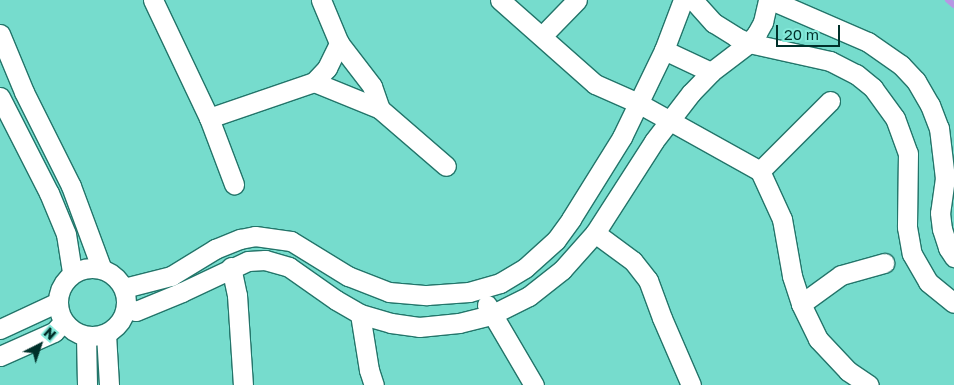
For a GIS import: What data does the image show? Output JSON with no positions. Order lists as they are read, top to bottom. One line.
{"scale_bar":"20 m","north":"top right"}
